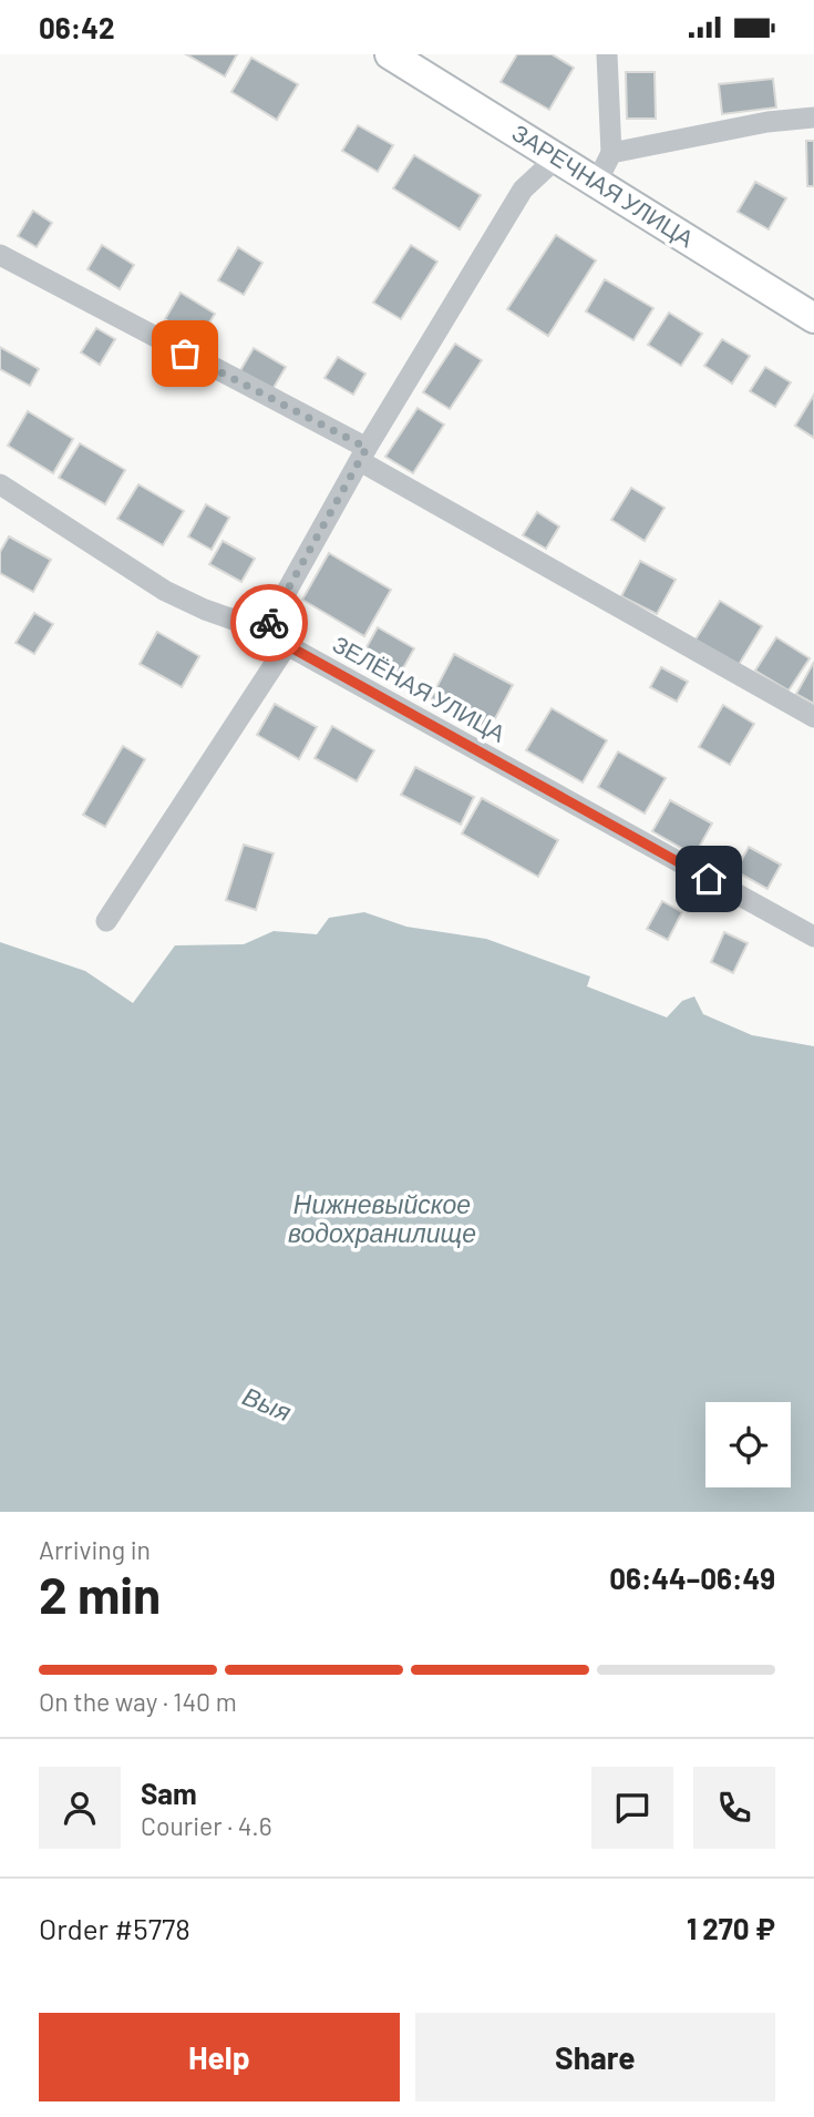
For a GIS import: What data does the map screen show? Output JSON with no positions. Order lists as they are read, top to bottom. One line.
{"streets":{"street":["ЗАРЕЧНАЯ УЛИЦА","ЗЕЛЁНАЯ УЛИЦА"]},"water":["Нижневыйское водохранилище","Выя"],"page":{"status":"06:42","heading":["2 min","Arriving in","06:44–06:49"],"panel":["Sam","Courier · 4.6","Order #5778","1 270 ₽"],"bar":"On the way · 140 m","buttons":["Help","Share"]}}
